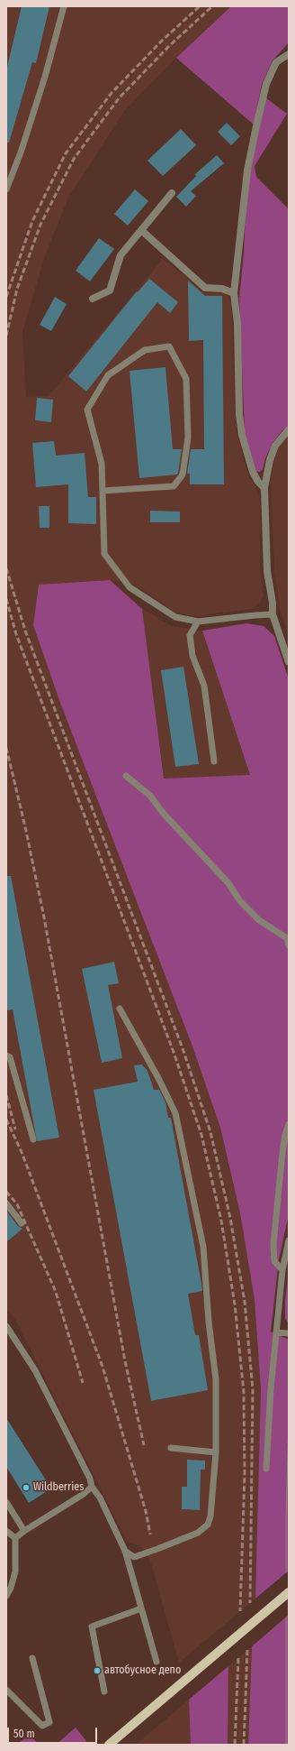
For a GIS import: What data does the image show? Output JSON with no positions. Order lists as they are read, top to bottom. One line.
{"places":["Wildberries","автобусное депо"],"scale_bar":"50 m"}
